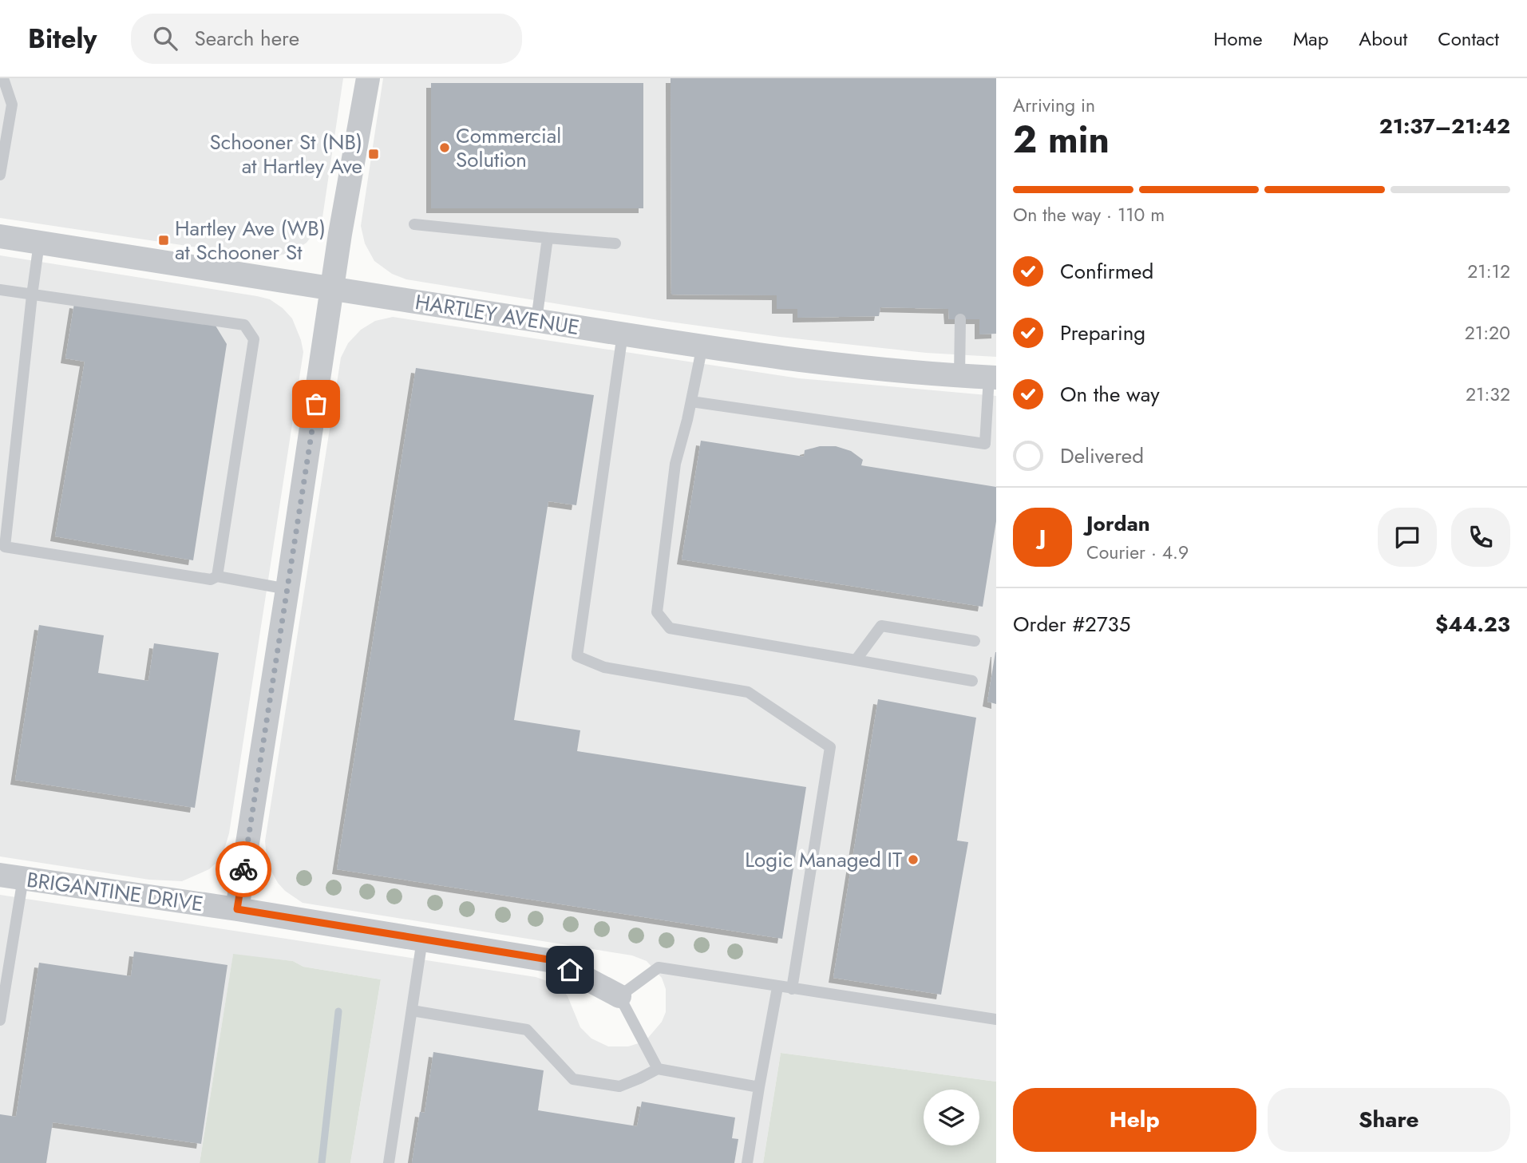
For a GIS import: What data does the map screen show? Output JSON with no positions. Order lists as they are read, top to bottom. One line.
{"streets":{"street":["HARTLEY AVENUE","BRIGANTINE DRIVE"]},"places":{"other":["Commercial Solution","Logic Managed IT"],"transit":["Schooner St (NB) at Hartley Ave","Hartley Ave (WB) at Schooner St"]},"page":{"header":"Bitely","search":"Search here","nav":["Home","Map","About","Contact"],"heading":["2 min","Arriving in","21:37–21:42"],"panel":["Jordan","Courier · 4.9","Order #2735","$44.23"],"bar":"On the way · 110 m","list":[["Confirmed","21:12"],["Preparing","21:20"],["On the way","21:32"],"Delivered"],"round":"J","buttons":["Help","Share"]}}
